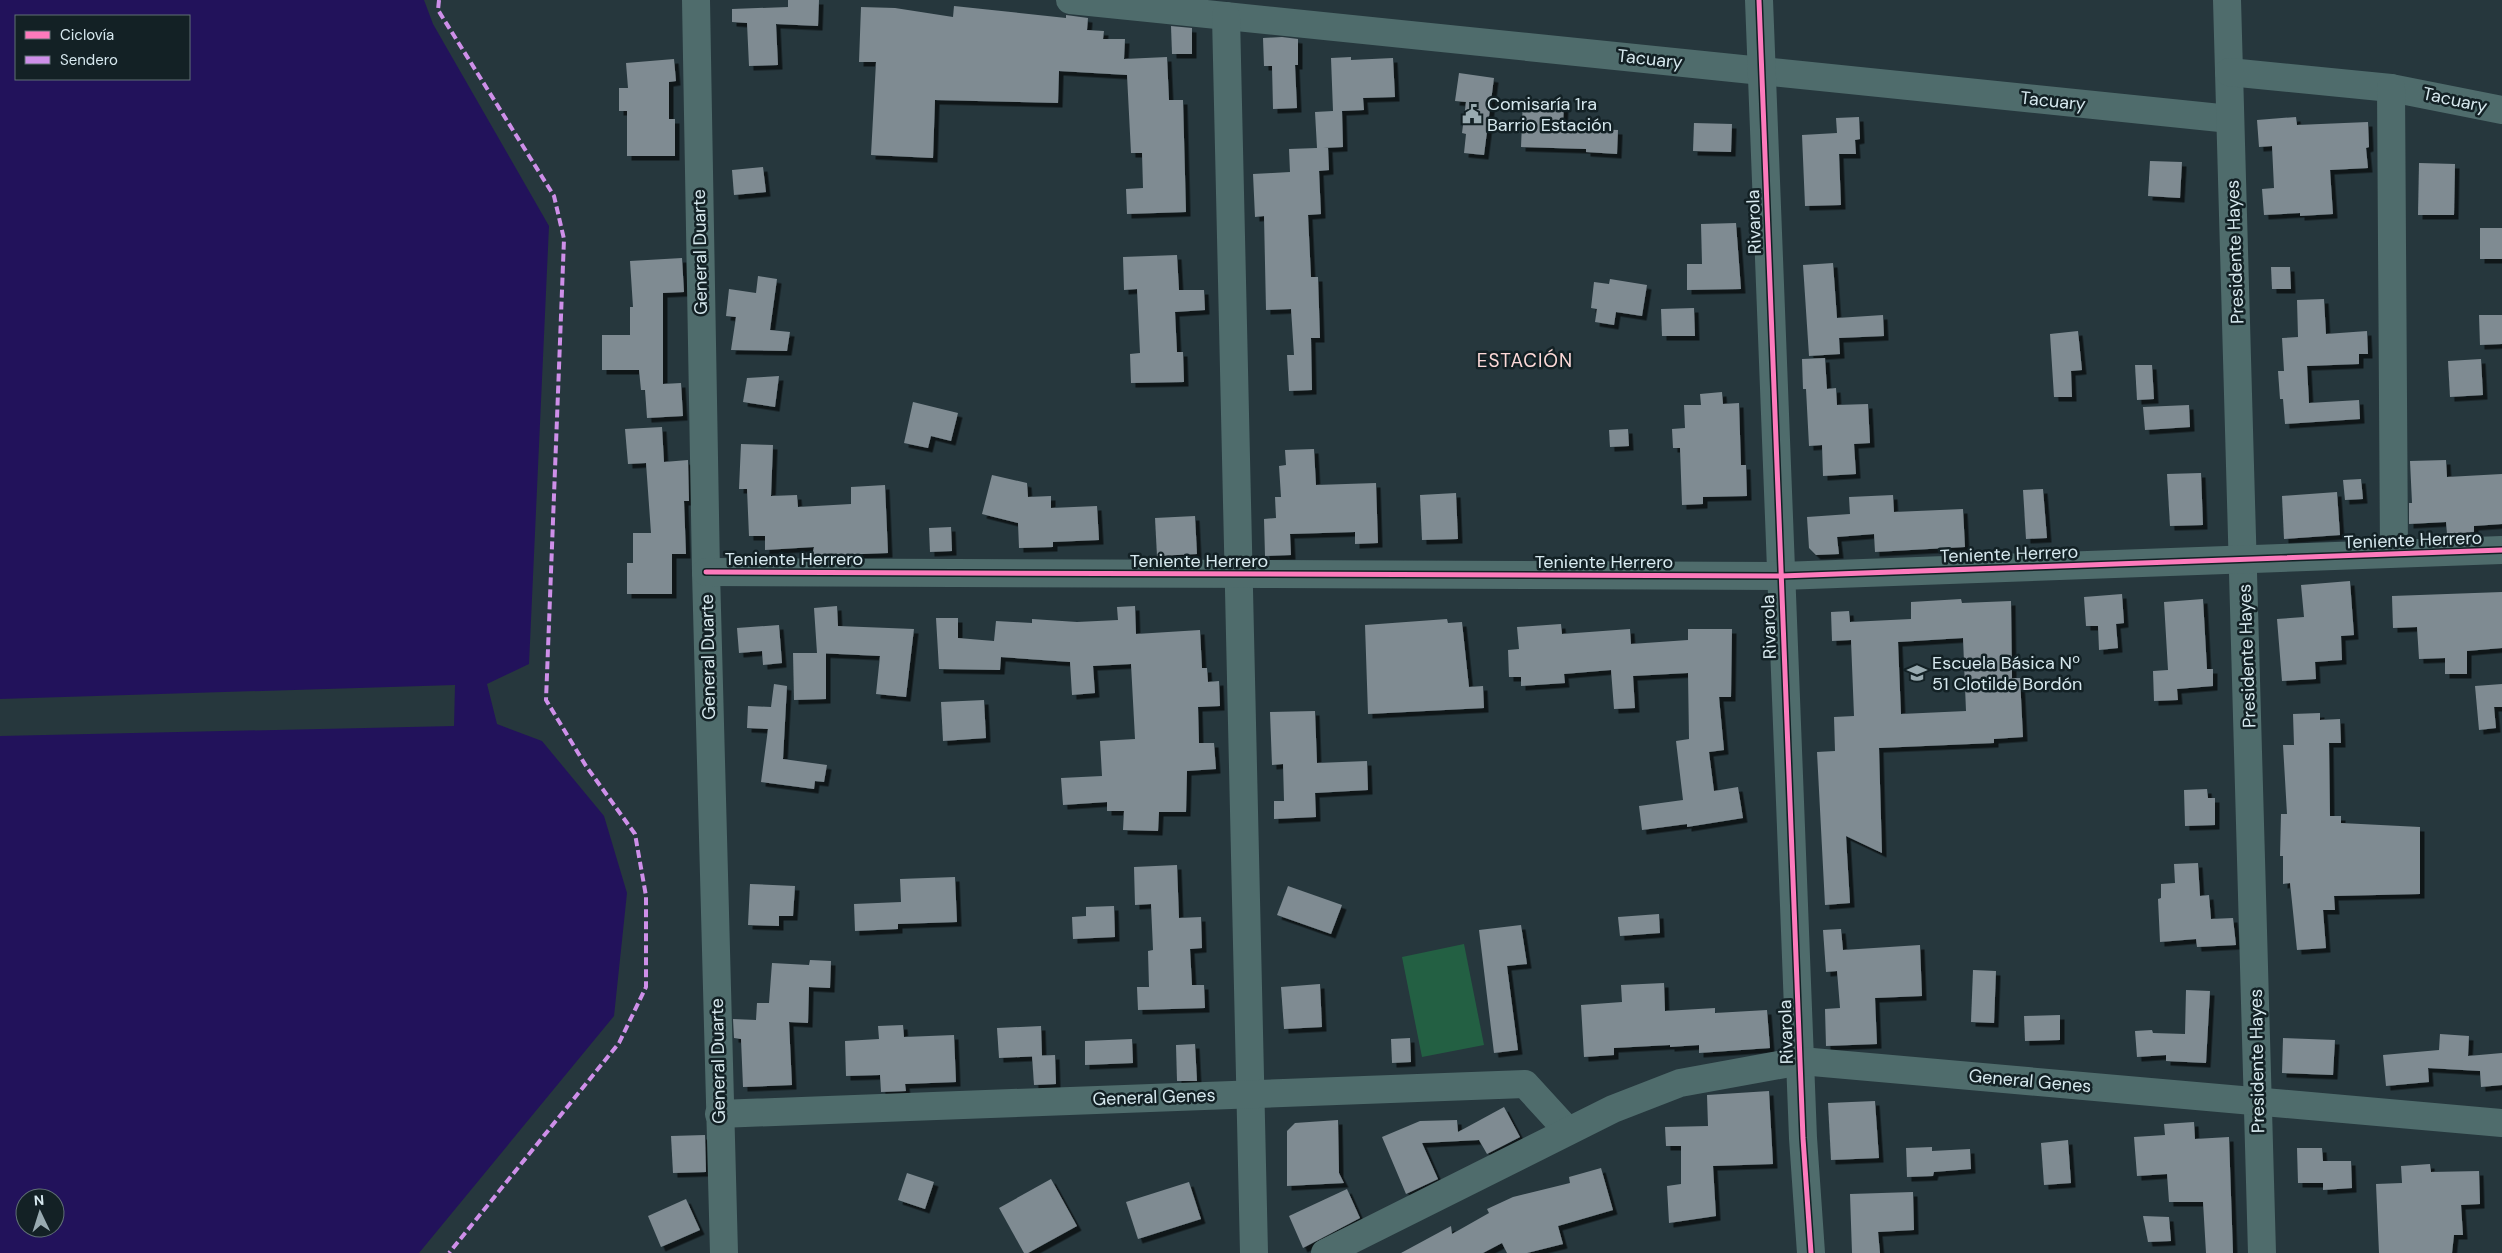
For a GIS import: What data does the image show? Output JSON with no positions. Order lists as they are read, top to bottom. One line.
{"streets":{"street":["Tacuary","Rivarola","General Duarte","Presidente Hayes","Teniente Herrero","General Genes"]},"crossings":[["Tacuary","Rivarola"],["Tacuary","Presidente Hayes"],["Rivarola","Teniente Herrero"],["Rivarola","General Genes"],["General Duarte","Teniente Herrero"],["General Duarte","General Genes"],["Presidente Hayes","Teniente Herrero"],["Presidente Hayes","General Genes"]],"districts":["ESTACIÓN"],"places":{"public building":["Comisaría 1ra Barrio Estación"],"school or university":["Escuela Básica Nº 51 Clotilde Bordón"]},"legend":["Ciclovía","Sendero"],"north":"top"}
